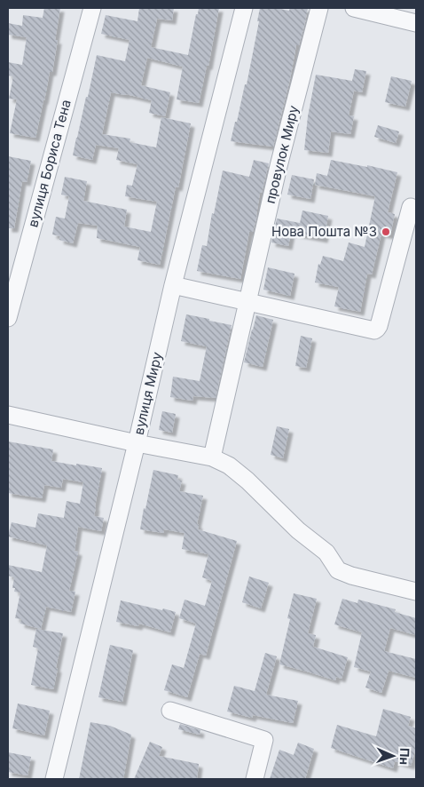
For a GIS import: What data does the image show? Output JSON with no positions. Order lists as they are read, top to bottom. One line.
{"streets":{"street":["провулок Миру","вулиця Бориса Тена","вулиця Миру"]},"places":["Нова Пошта №3"],"north":"right"}
